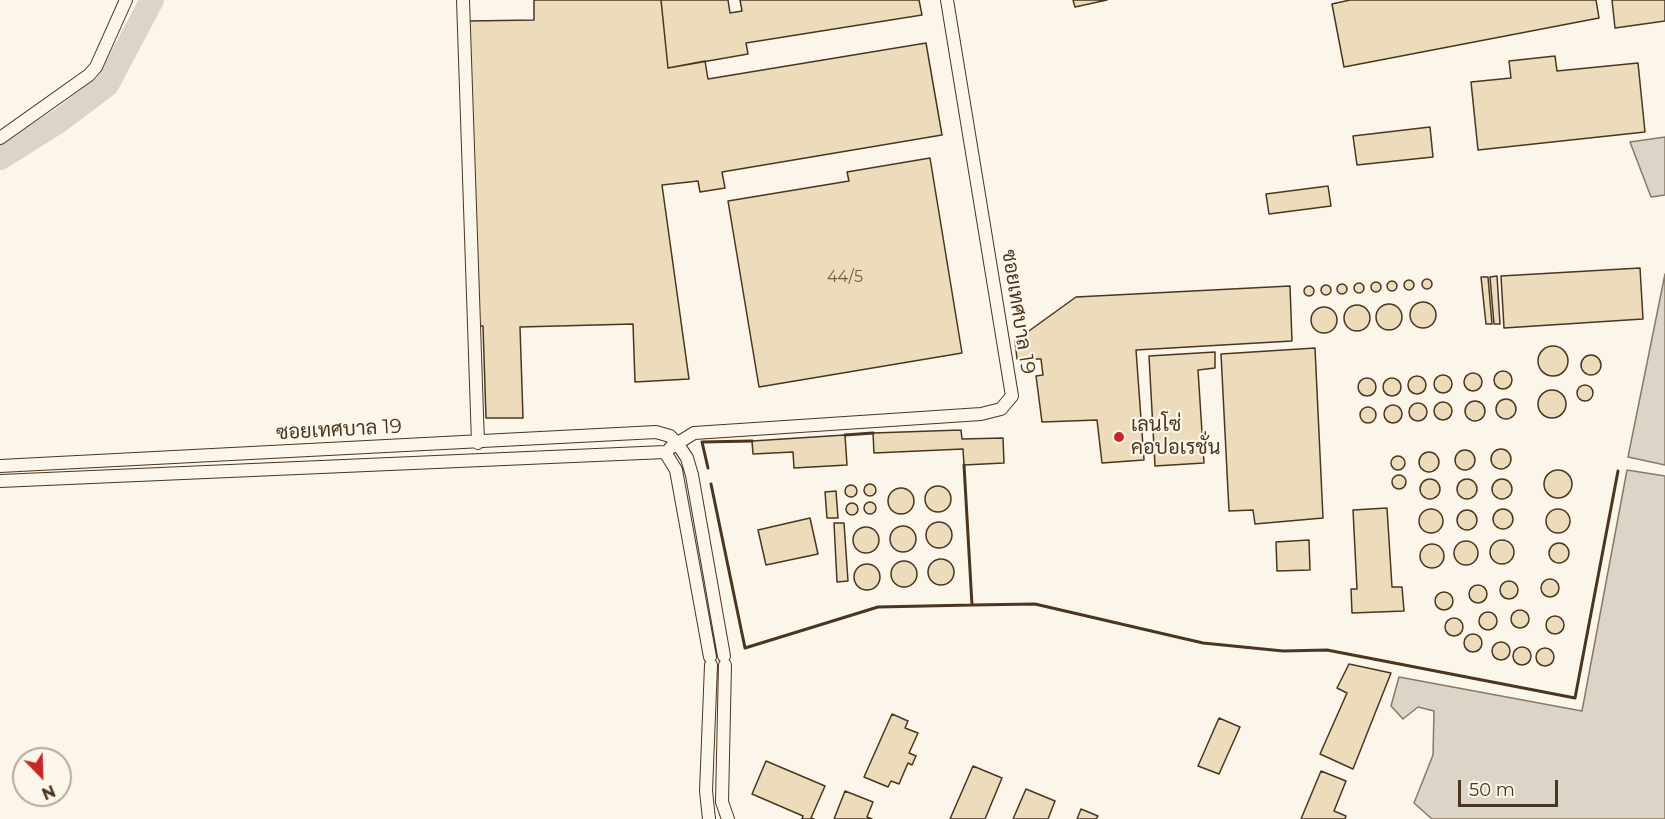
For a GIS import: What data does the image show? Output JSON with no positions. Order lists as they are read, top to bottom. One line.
{"streets":{"street":["ซอยเทศบาล 19"]},"places":["เลนโซ่ คอปอเรชั่น"],"house_numbers":["44/5"],"scale_bar":"50 m","north":"bottom right"}
